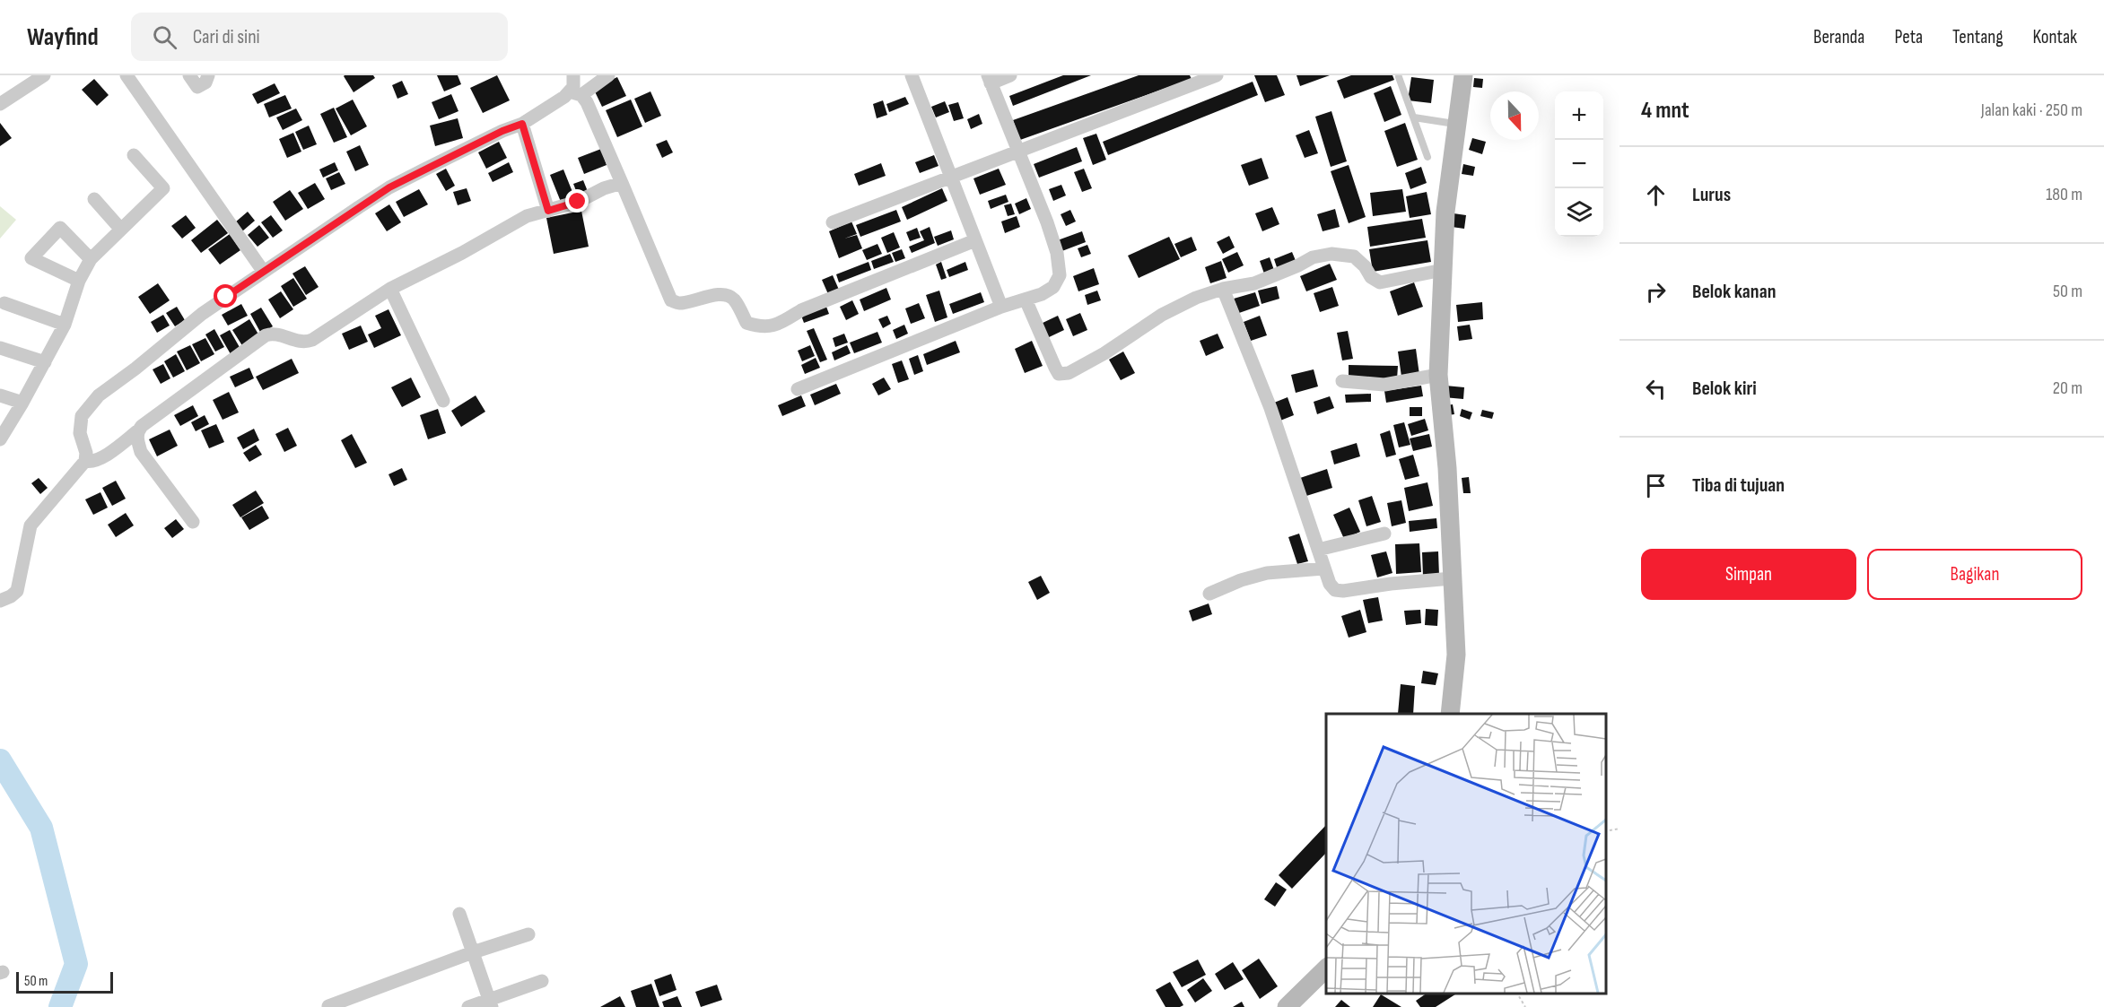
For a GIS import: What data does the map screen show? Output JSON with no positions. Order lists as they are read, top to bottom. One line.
{"scale_bar":"50 m","north":"bottom","page":{"header":"Wayfind","search":"Cari di sini","nav":["Beranda","Peta","Tentang","Kontak"],"heading":["4 mnt","Jalan kaki · 250 m"],"map_buttons":["+","−"],"list":[["Lurus","180 m"],["Belok kanan","50 m"],["Belok kiri","20 m"],"Tiba di tujuan"],"buttons":["Simpan","Bagikan"],"scale":"50 m"}}
